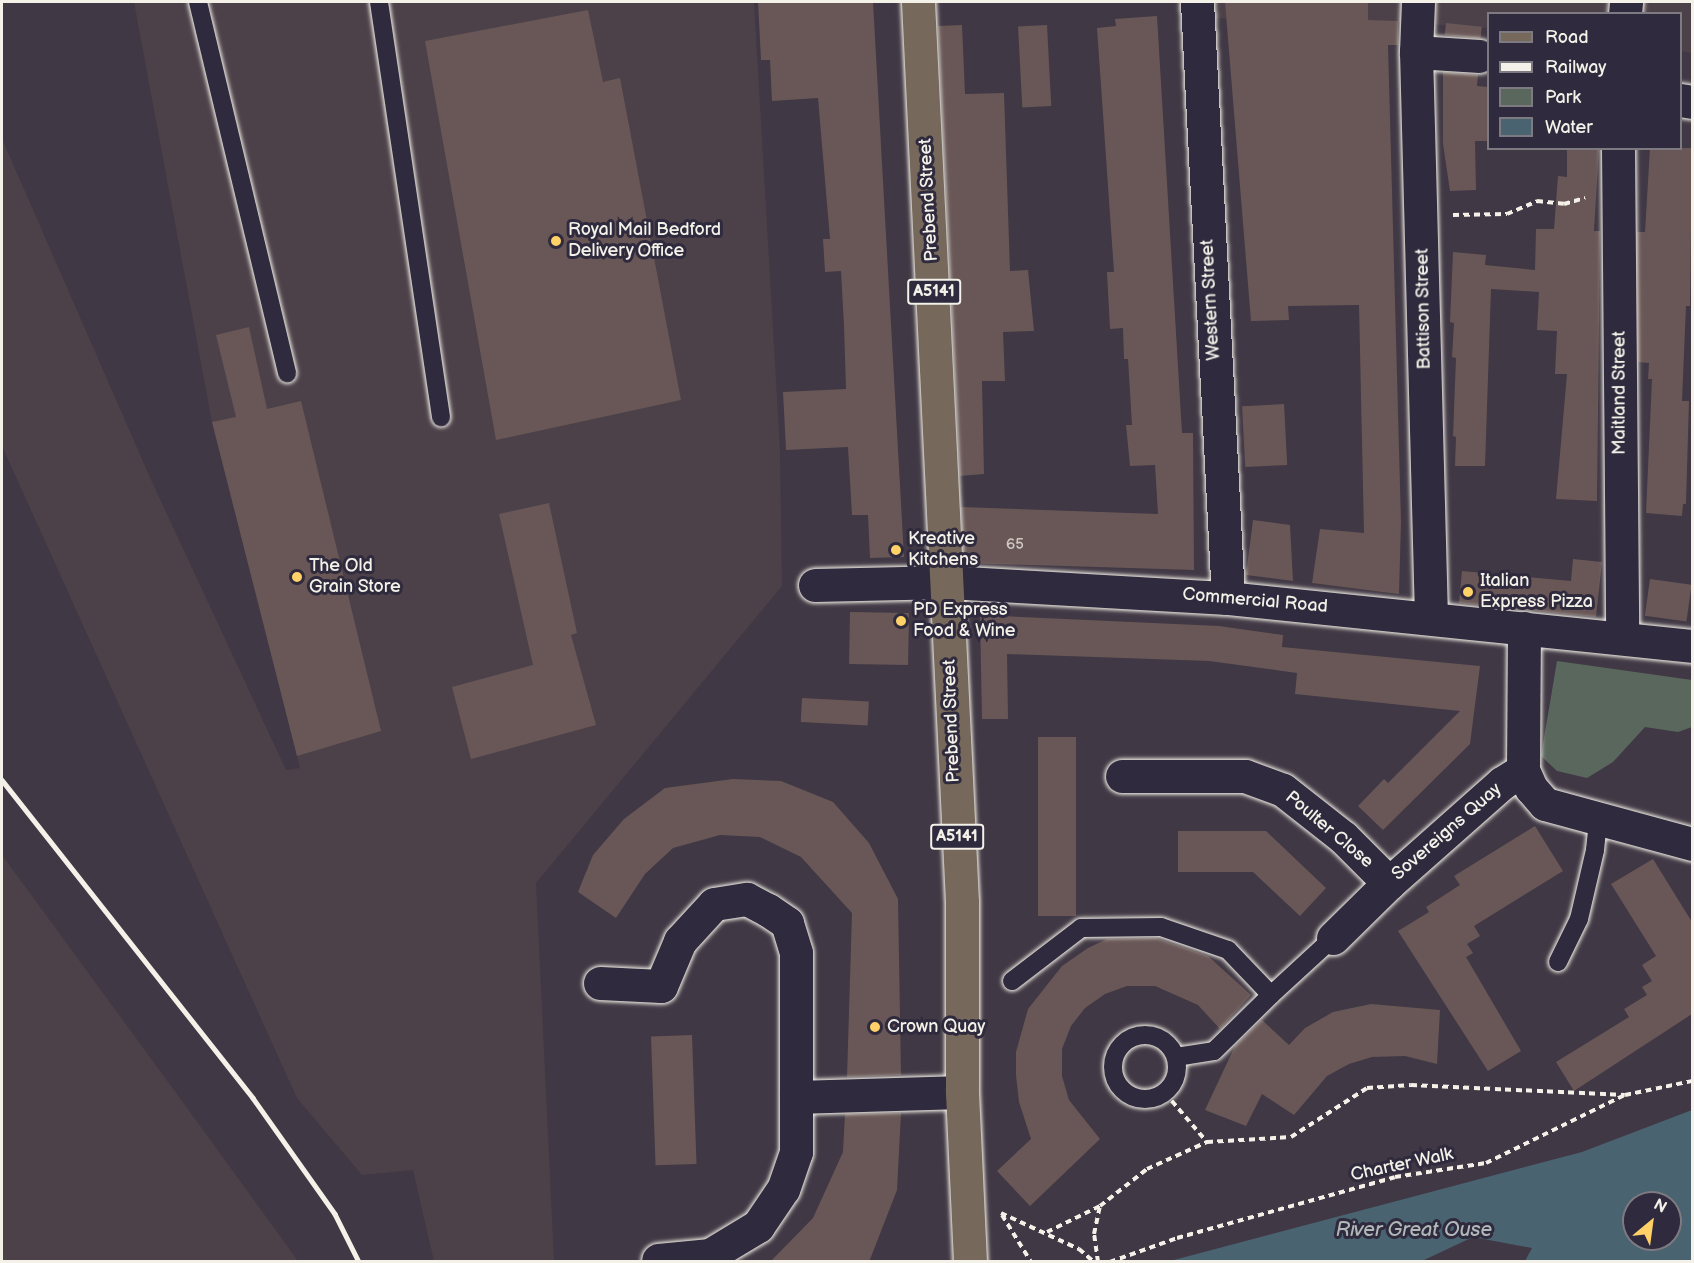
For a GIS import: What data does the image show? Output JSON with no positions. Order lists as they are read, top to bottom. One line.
{"streets":{"main road":["Prebend Street","A5141"],"street":["Western Street","Battison Street","Maitland Street","Commercial Road","Poulter Close","Sovereigns Quay"],"path":["Charter Walk"]},"crossings":[["Prebend Street","Commercial Road"],["Western Street","Commercial Road"],["Battison Street","Commercial Road"],["Maitland Street","Commercial Road"],["Poulter Close","Sovereigns Quay"]],"water":["River Great Ouse"],"places":["Royal Mail Bedford Delivery Office","Kreative Kitchens","The Old Grain Store","Italian Express Pizza","PD Express Food & Wine","Crown Quay"],"house_numbers":["65"],"legend":["Road","Railway","Park","Water"],"north":"top right"}
